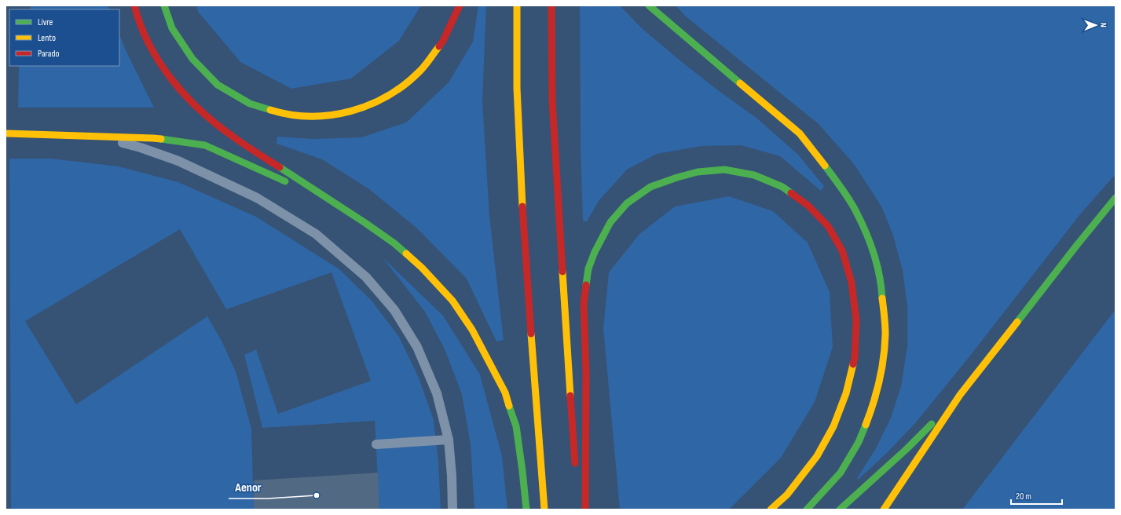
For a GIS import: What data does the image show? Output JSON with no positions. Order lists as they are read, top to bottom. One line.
{"places":["Aenor"],"legend":["Livre","Lento","Parado"],"scale_bar":"20 m","north":"right"}
